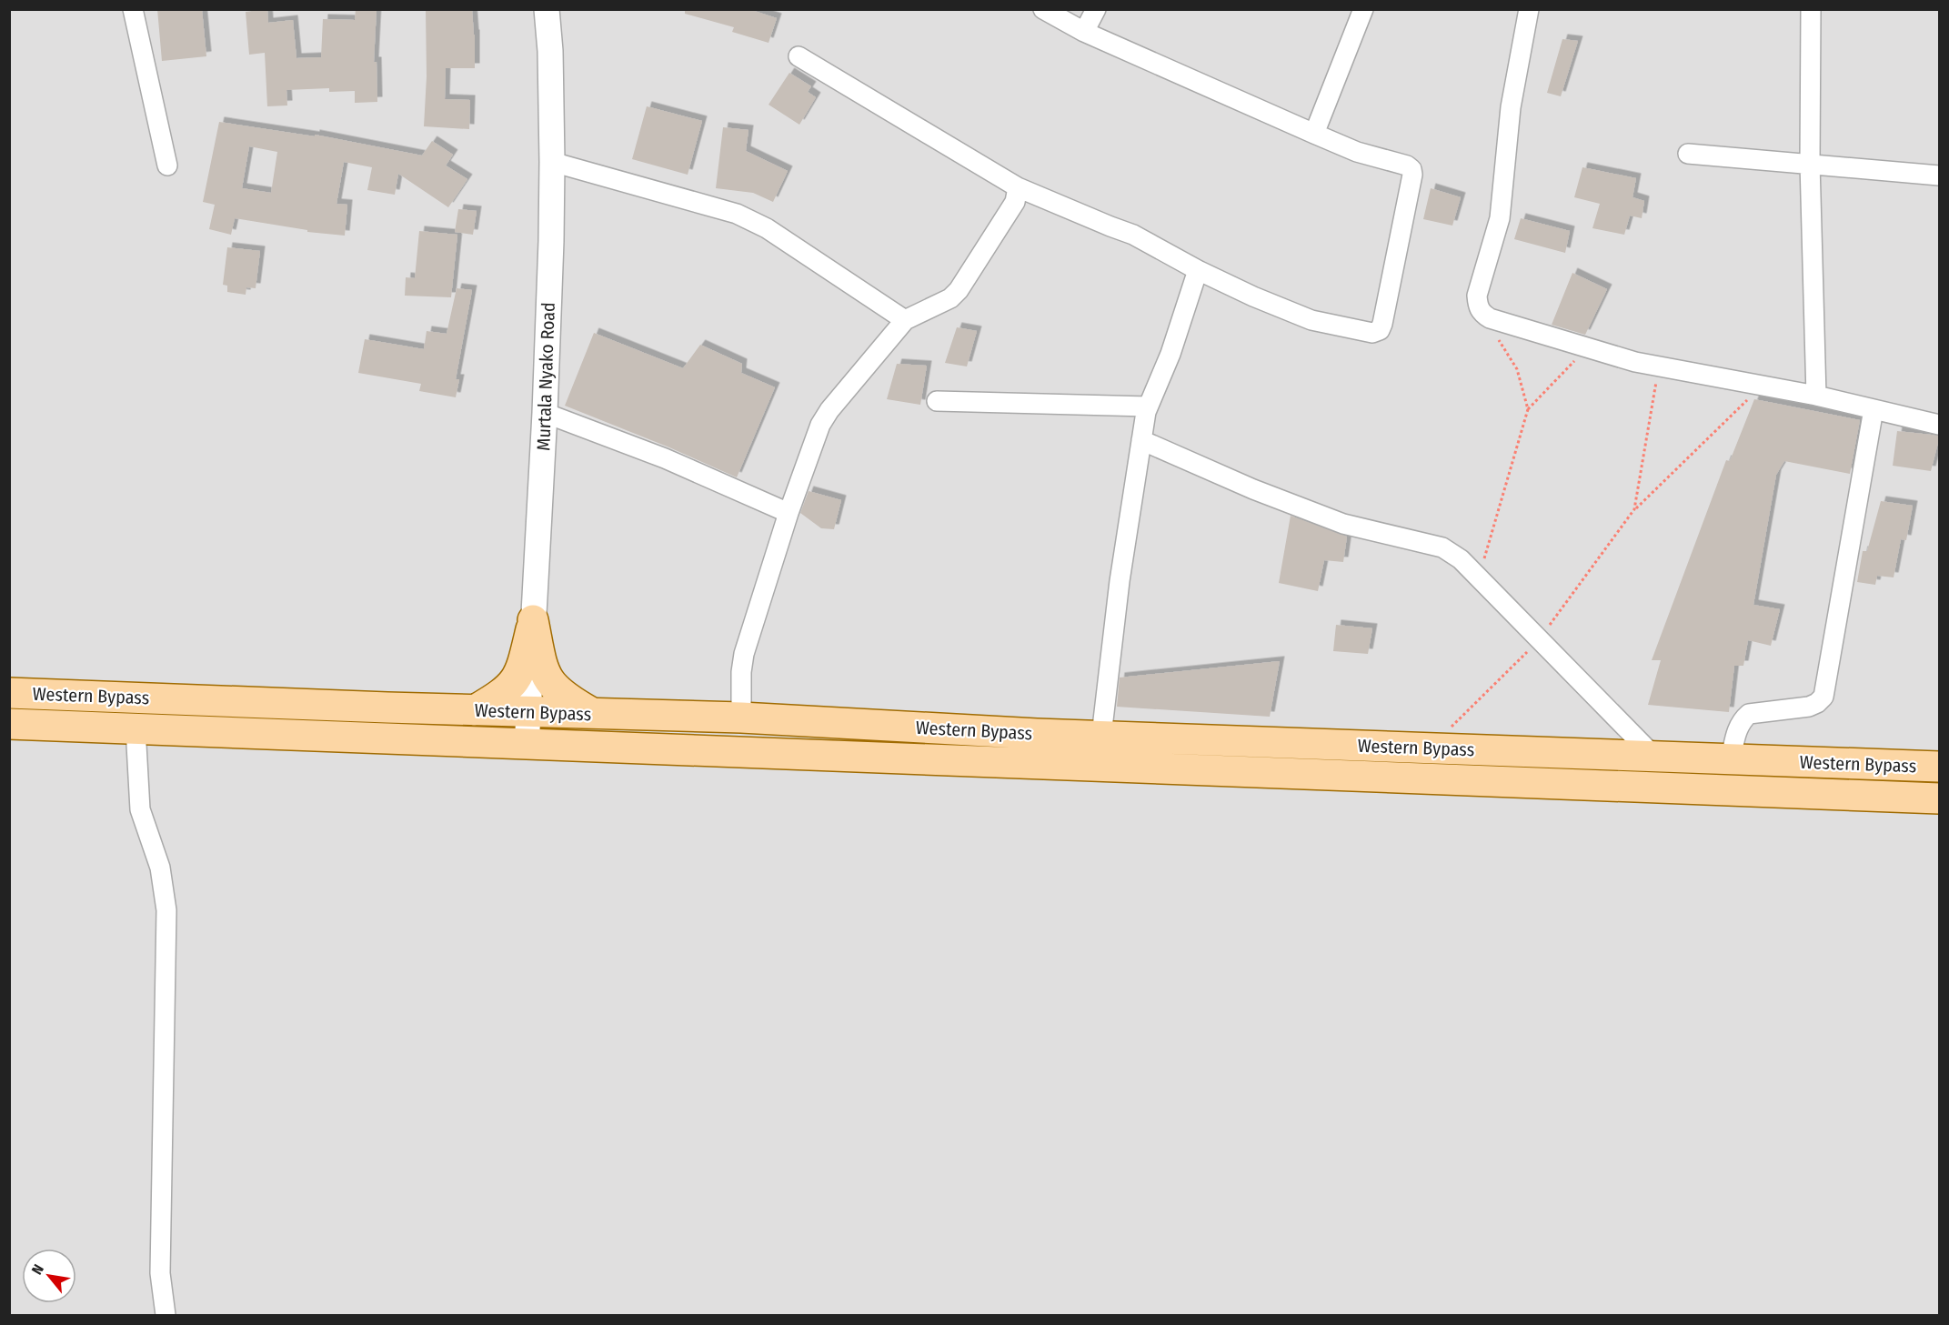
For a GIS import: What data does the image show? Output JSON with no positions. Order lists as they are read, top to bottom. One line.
{"streets":{"main road":["Western Bypass"],"street":["Murtala Nyako Road"]},"crossings":[["Murtala Nyako Road","Western Bypass"]],"north":"top left"}
